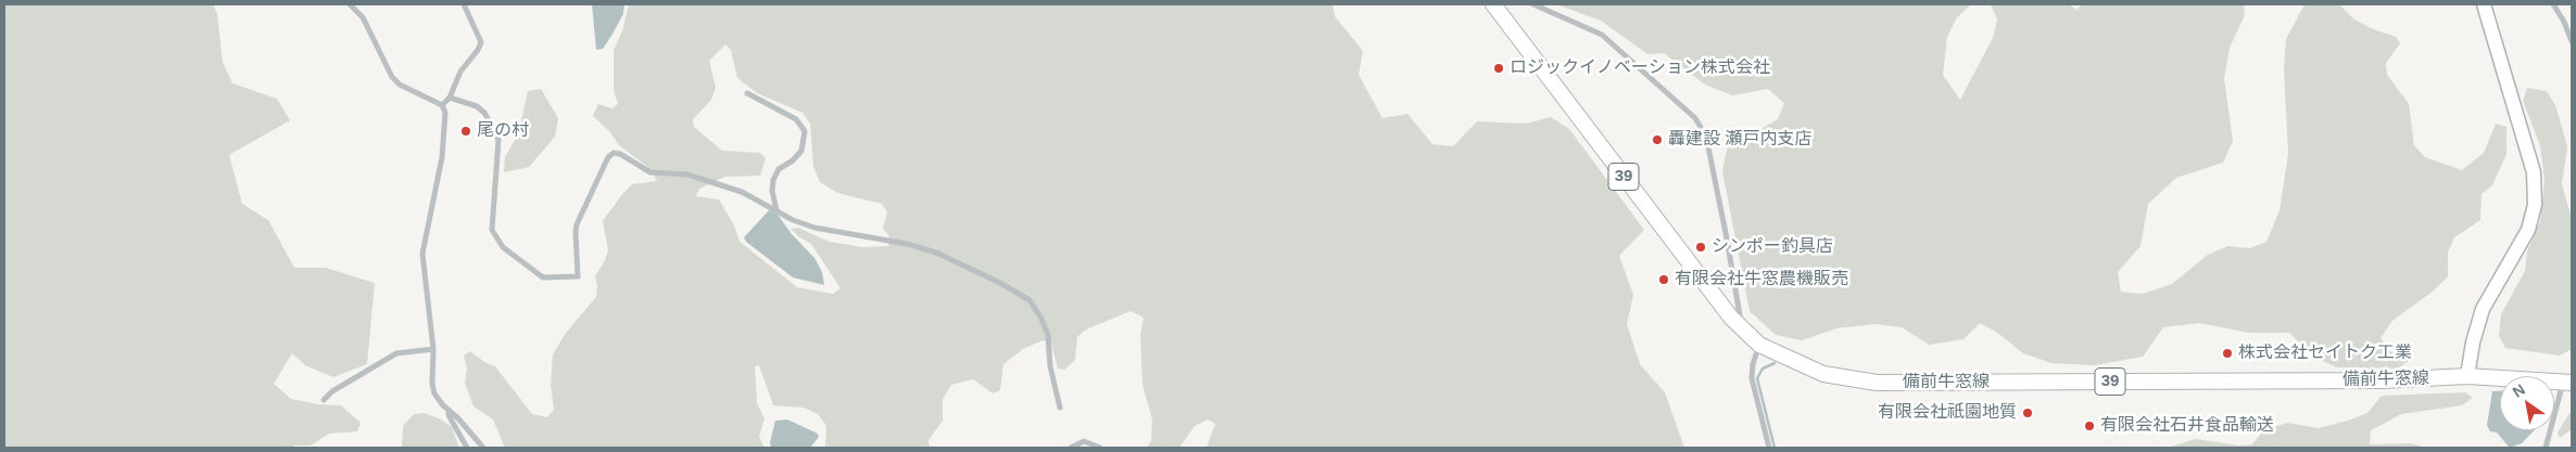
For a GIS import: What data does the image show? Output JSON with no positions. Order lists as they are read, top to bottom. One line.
{"streets":{"main road":["39","備前牛窓線"]},"places":["ロジックイノベーション株式会社","尾の村","轟建設 瀬戸内支店","シンポー釣具店","有限会社牛窓農機販売","株式会社セイトク工業","有限会社祇園地質","有限会社石井食品輸送"],"north":"top left"}
